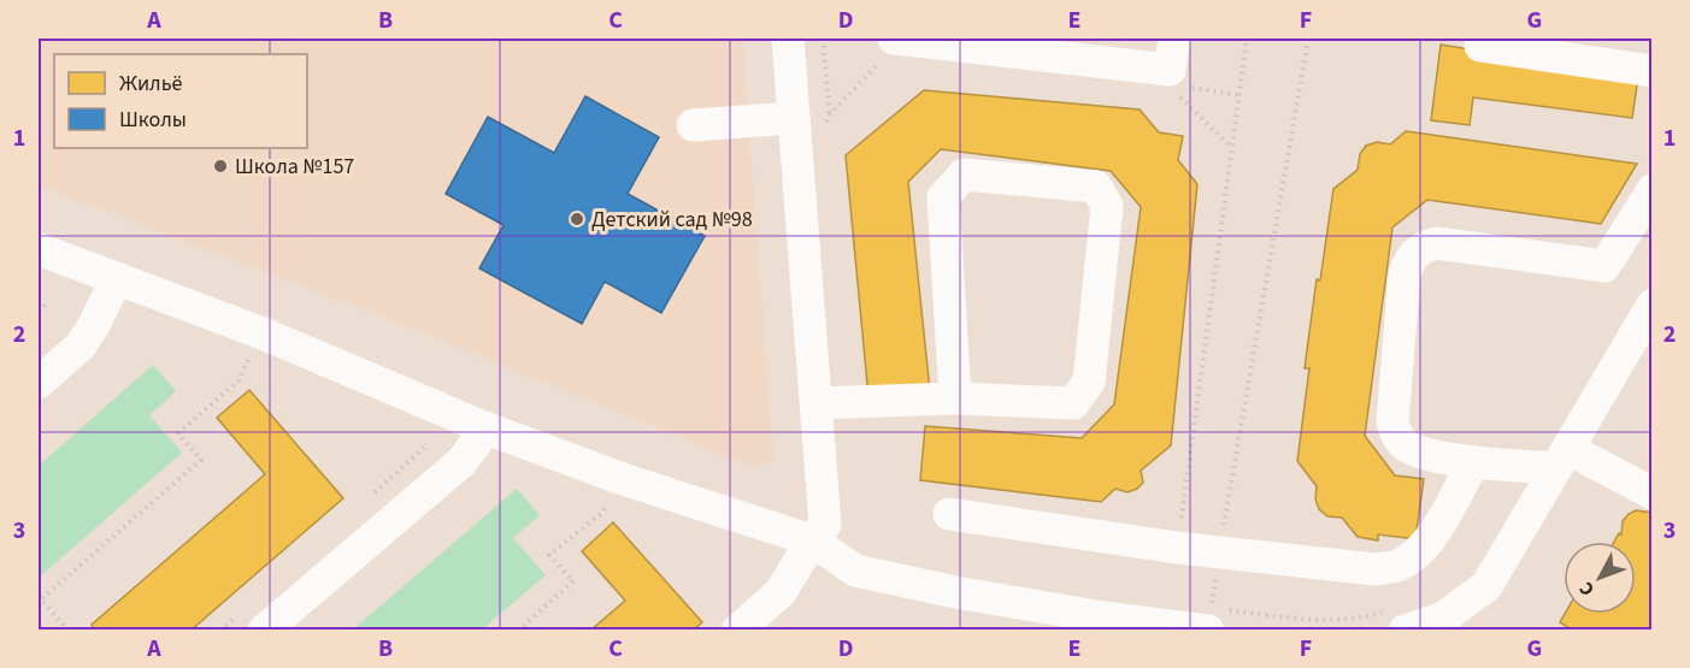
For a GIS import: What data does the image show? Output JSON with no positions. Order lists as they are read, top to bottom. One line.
{"places":["Школа №157","Детский сад №98"],"legend":["Жильё","Школы"],"north":"bottom left","grid":{"columns":["A","B","C","D","E","F","G"],"rows":["1","2","3"]}}
